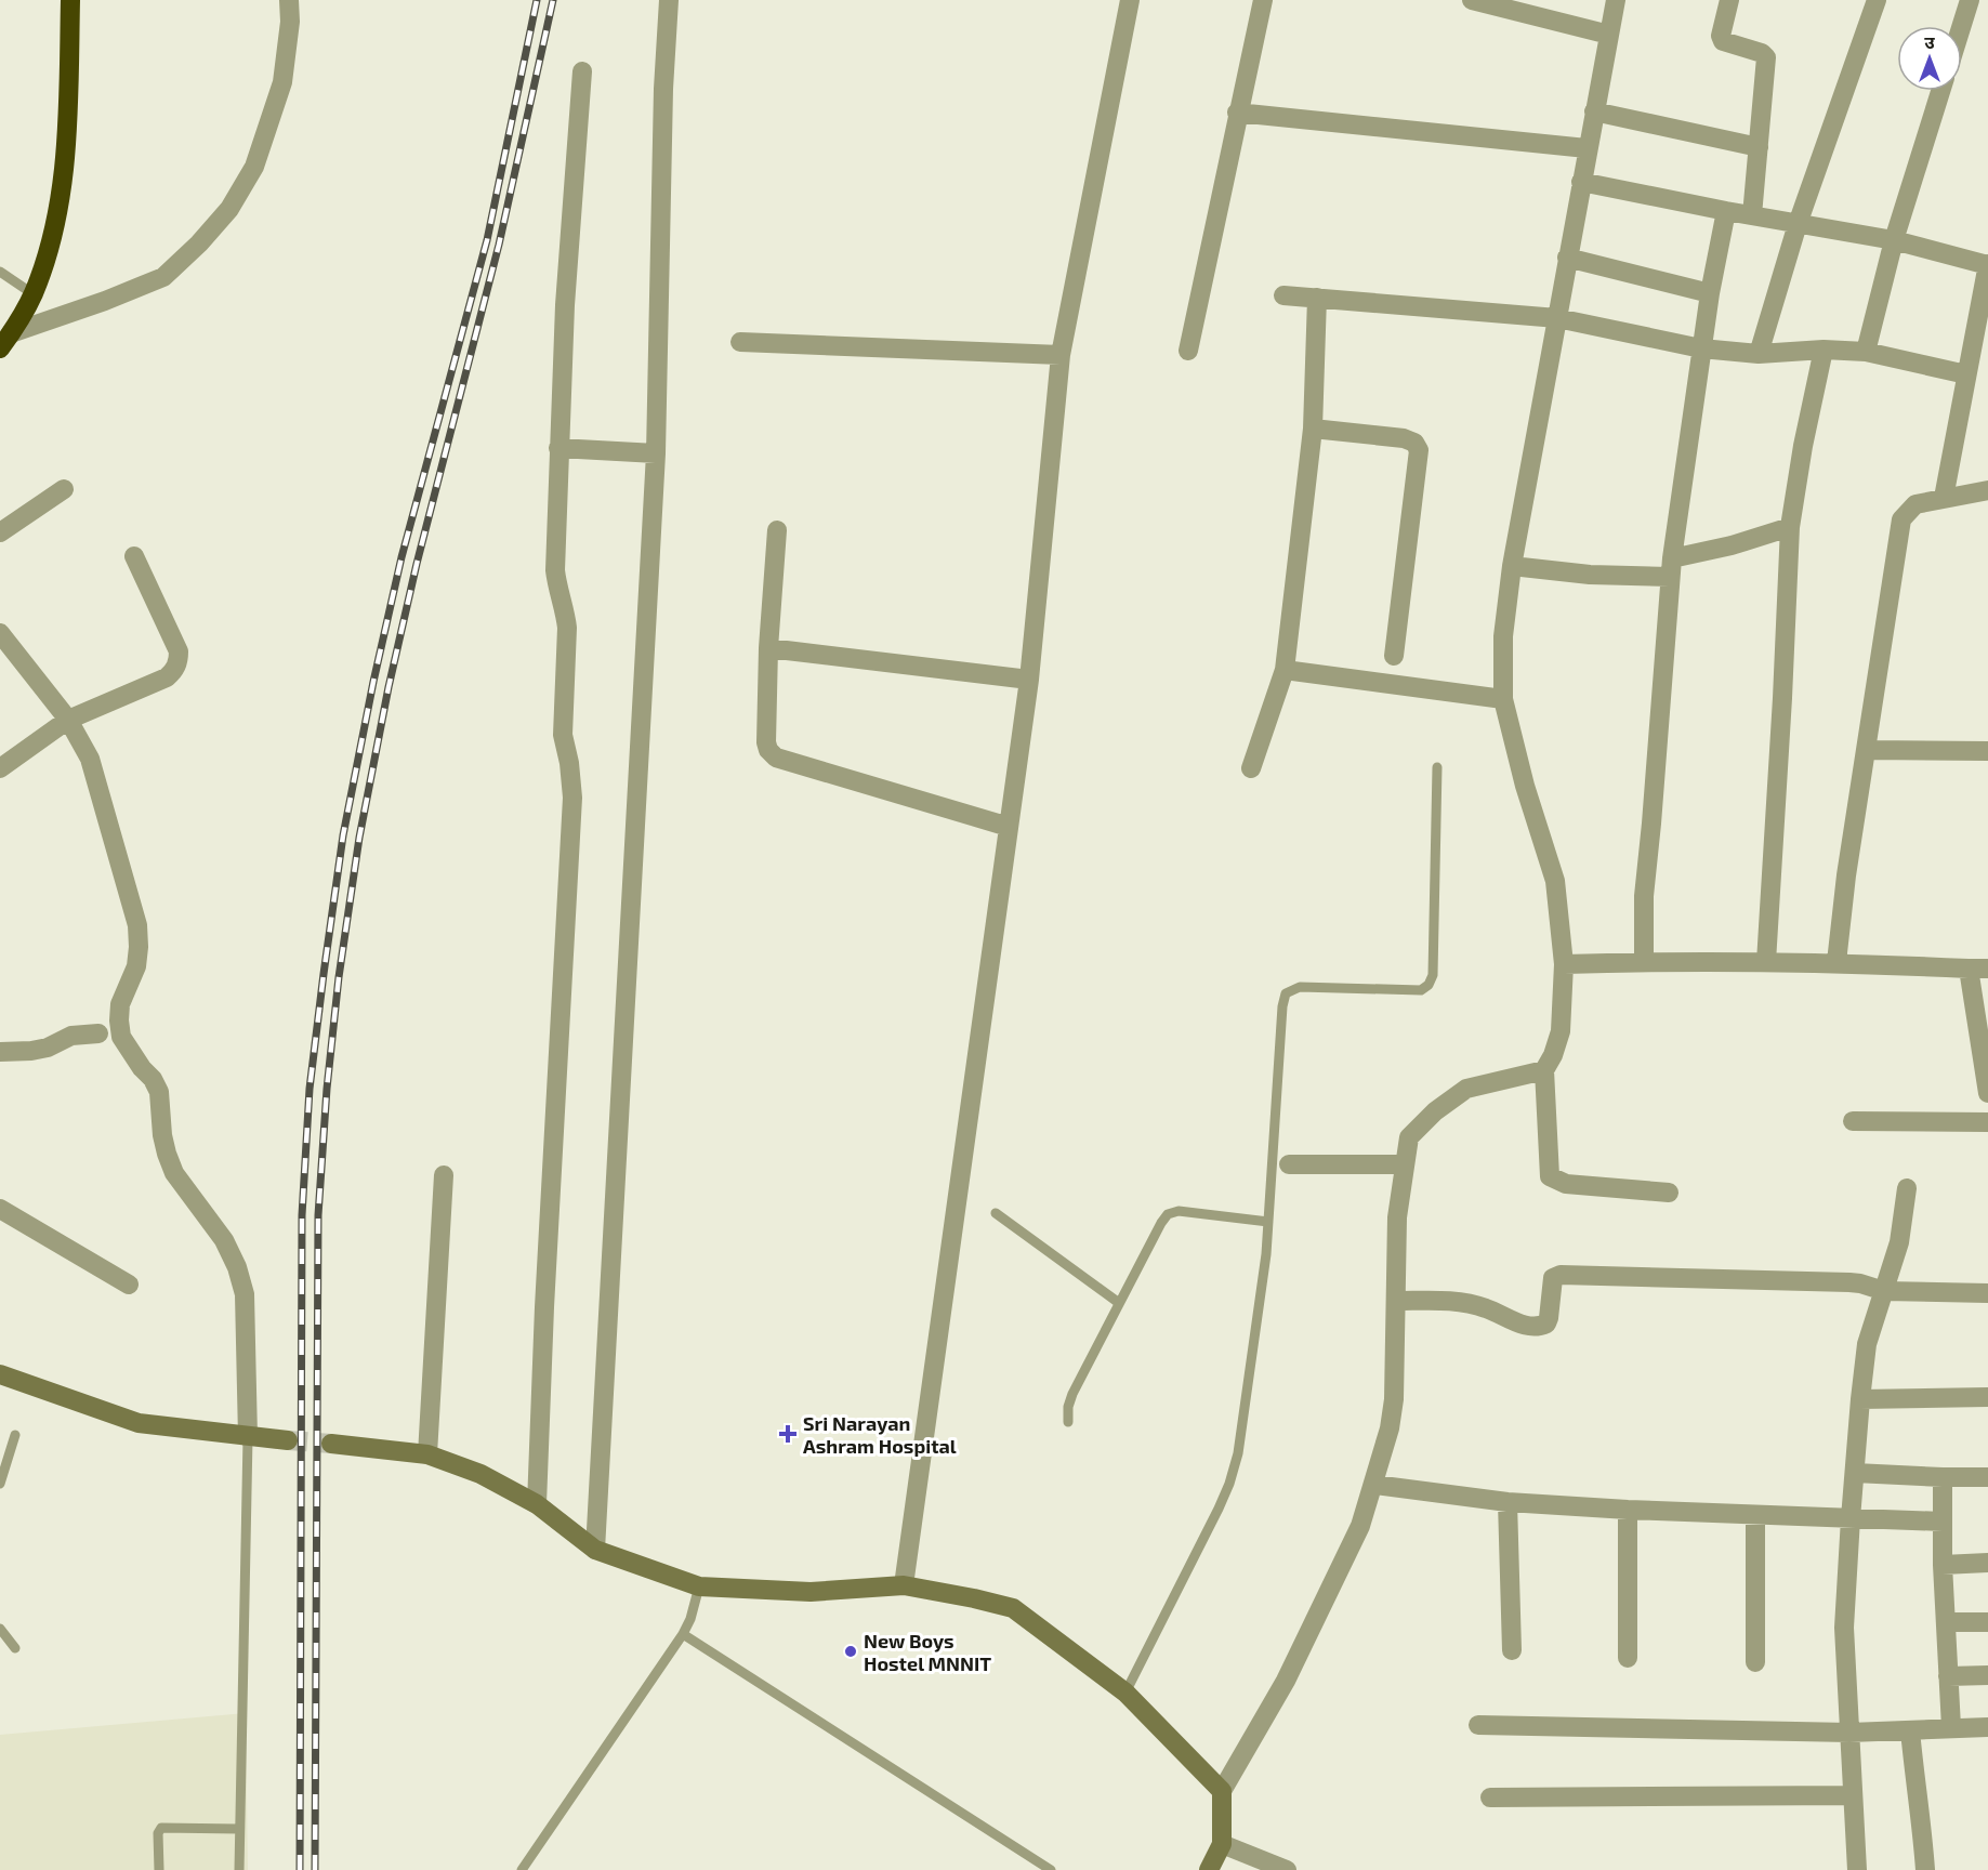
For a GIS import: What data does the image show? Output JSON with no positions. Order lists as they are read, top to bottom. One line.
{"places":{"health":["Sri Narayan Ashram Hospital"],"other":["New Boys Hostel MNNIT"]},"north":"top"}
